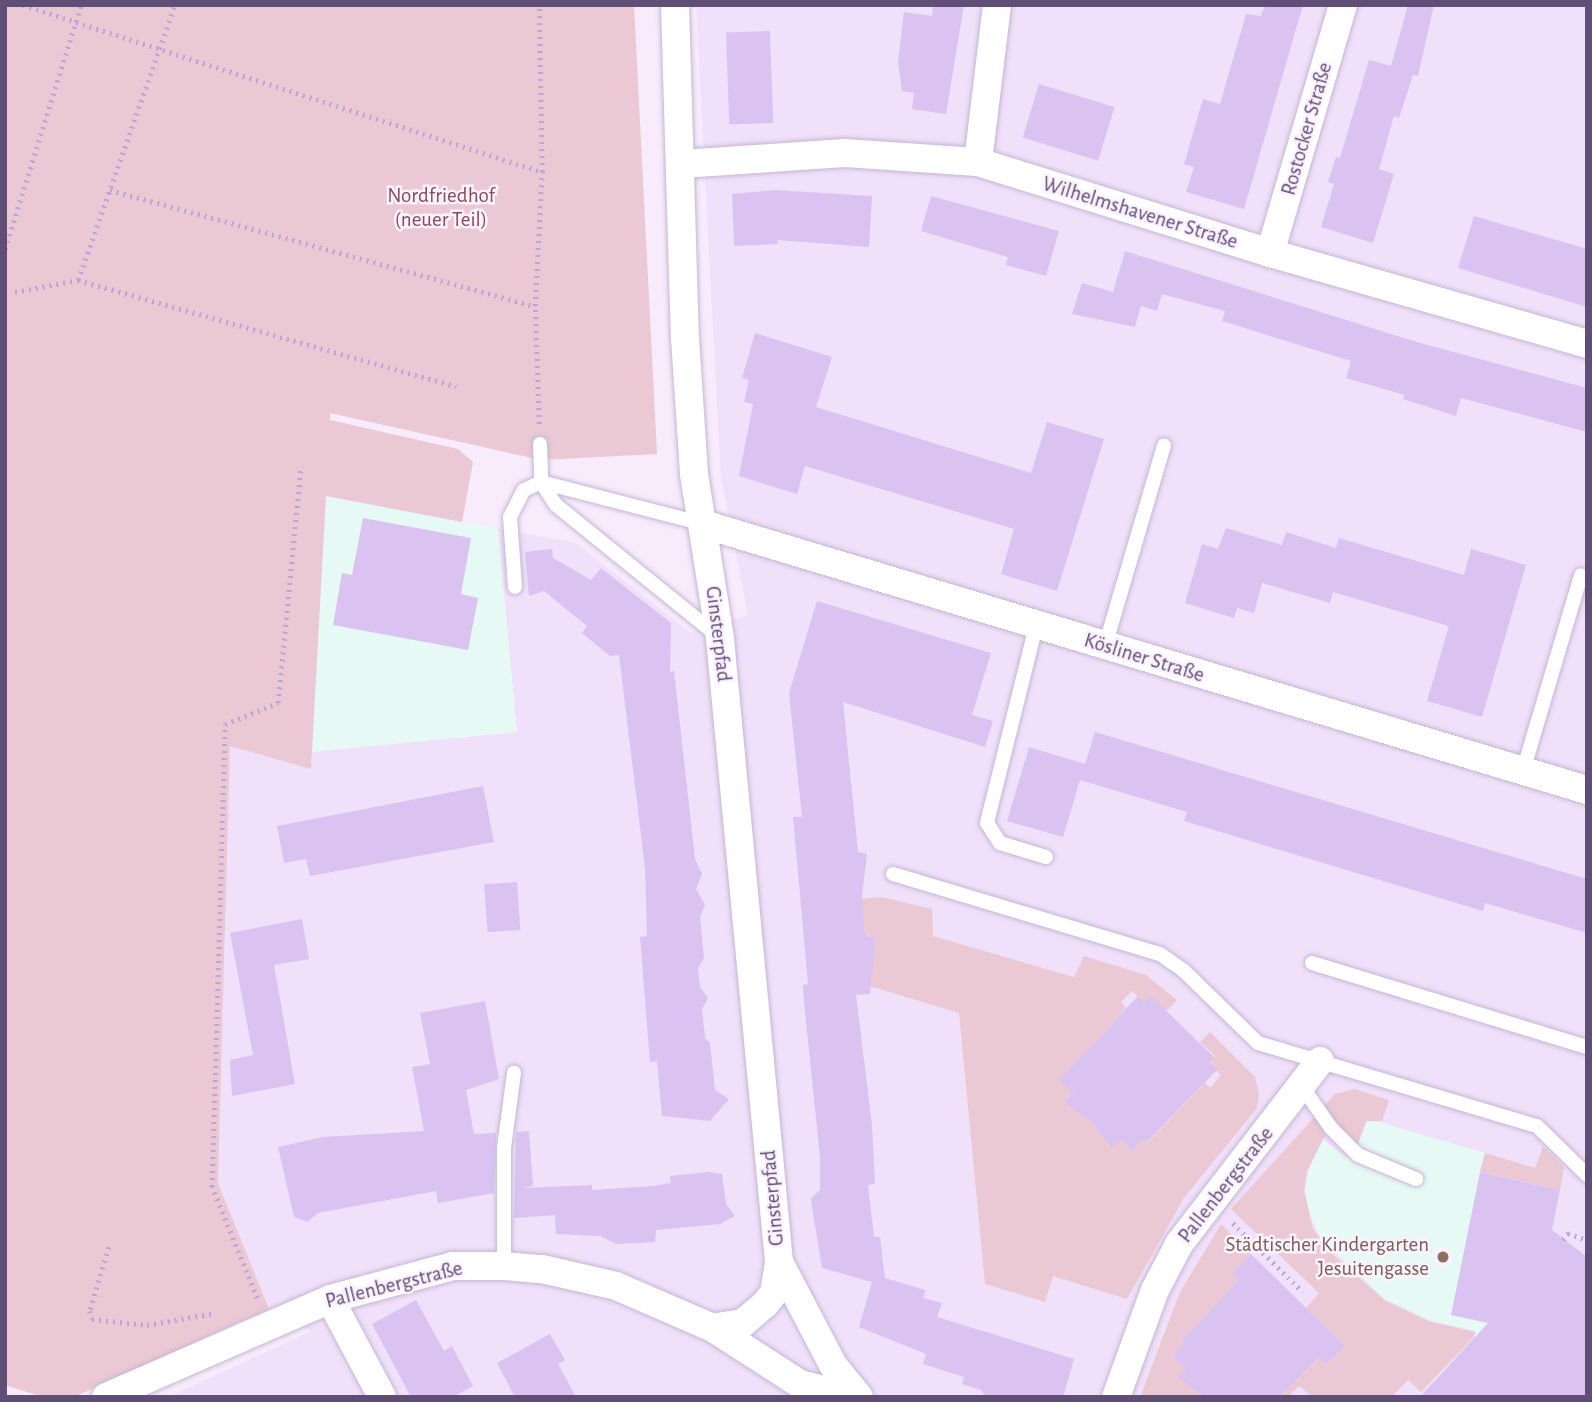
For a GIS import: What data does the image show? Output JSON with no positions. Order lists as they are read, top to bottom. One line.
{"streets":{"street":["Rostocker Straße","Wilhelmshavener Straße","Ginsterpfad","Kösliner Straße","Pallenbergstraße"]},"crossings":[["Rostocker Straße","Wilhelmshavener Straße"],["Wilhelmshavener Straße","Ginsterpfad"],["Ginsterpfad","Kösliner Straße"],["Ginsterpfad","Pallenbergstraße"]],"parks":["Nordfriedhof (neuer Teil)"],"places":["Städtischer Kindergarten Jesuitengasse"]}
